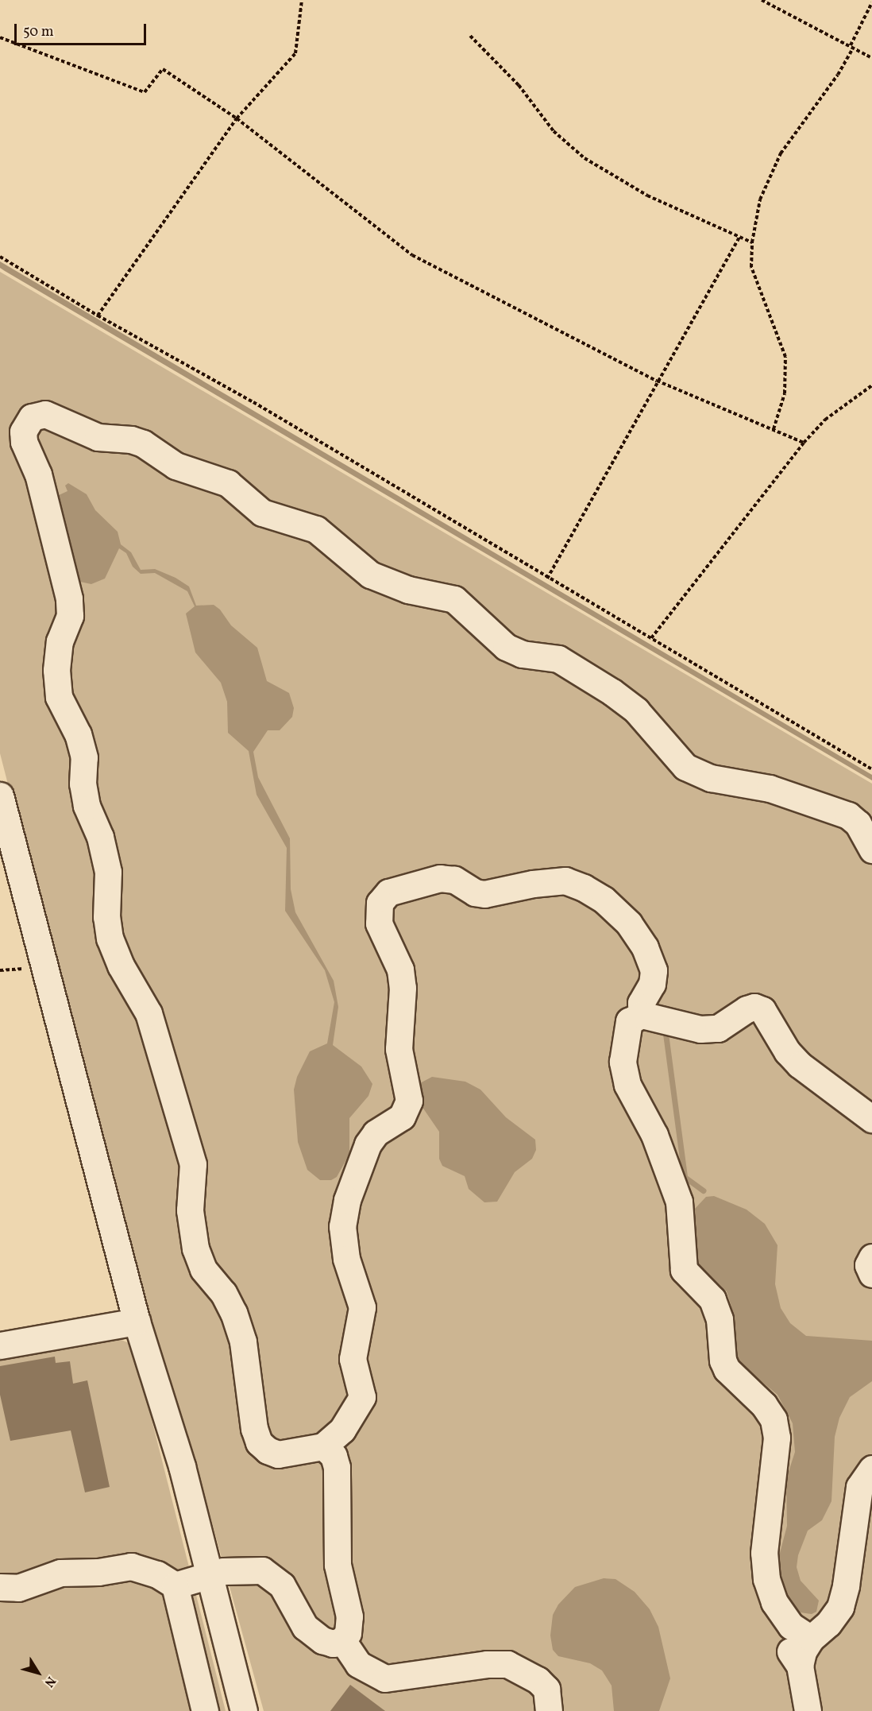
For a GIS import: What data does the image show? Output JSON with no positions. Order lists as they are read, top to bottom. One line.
{"scale_bar":"50 m","north":"bottom right"}
